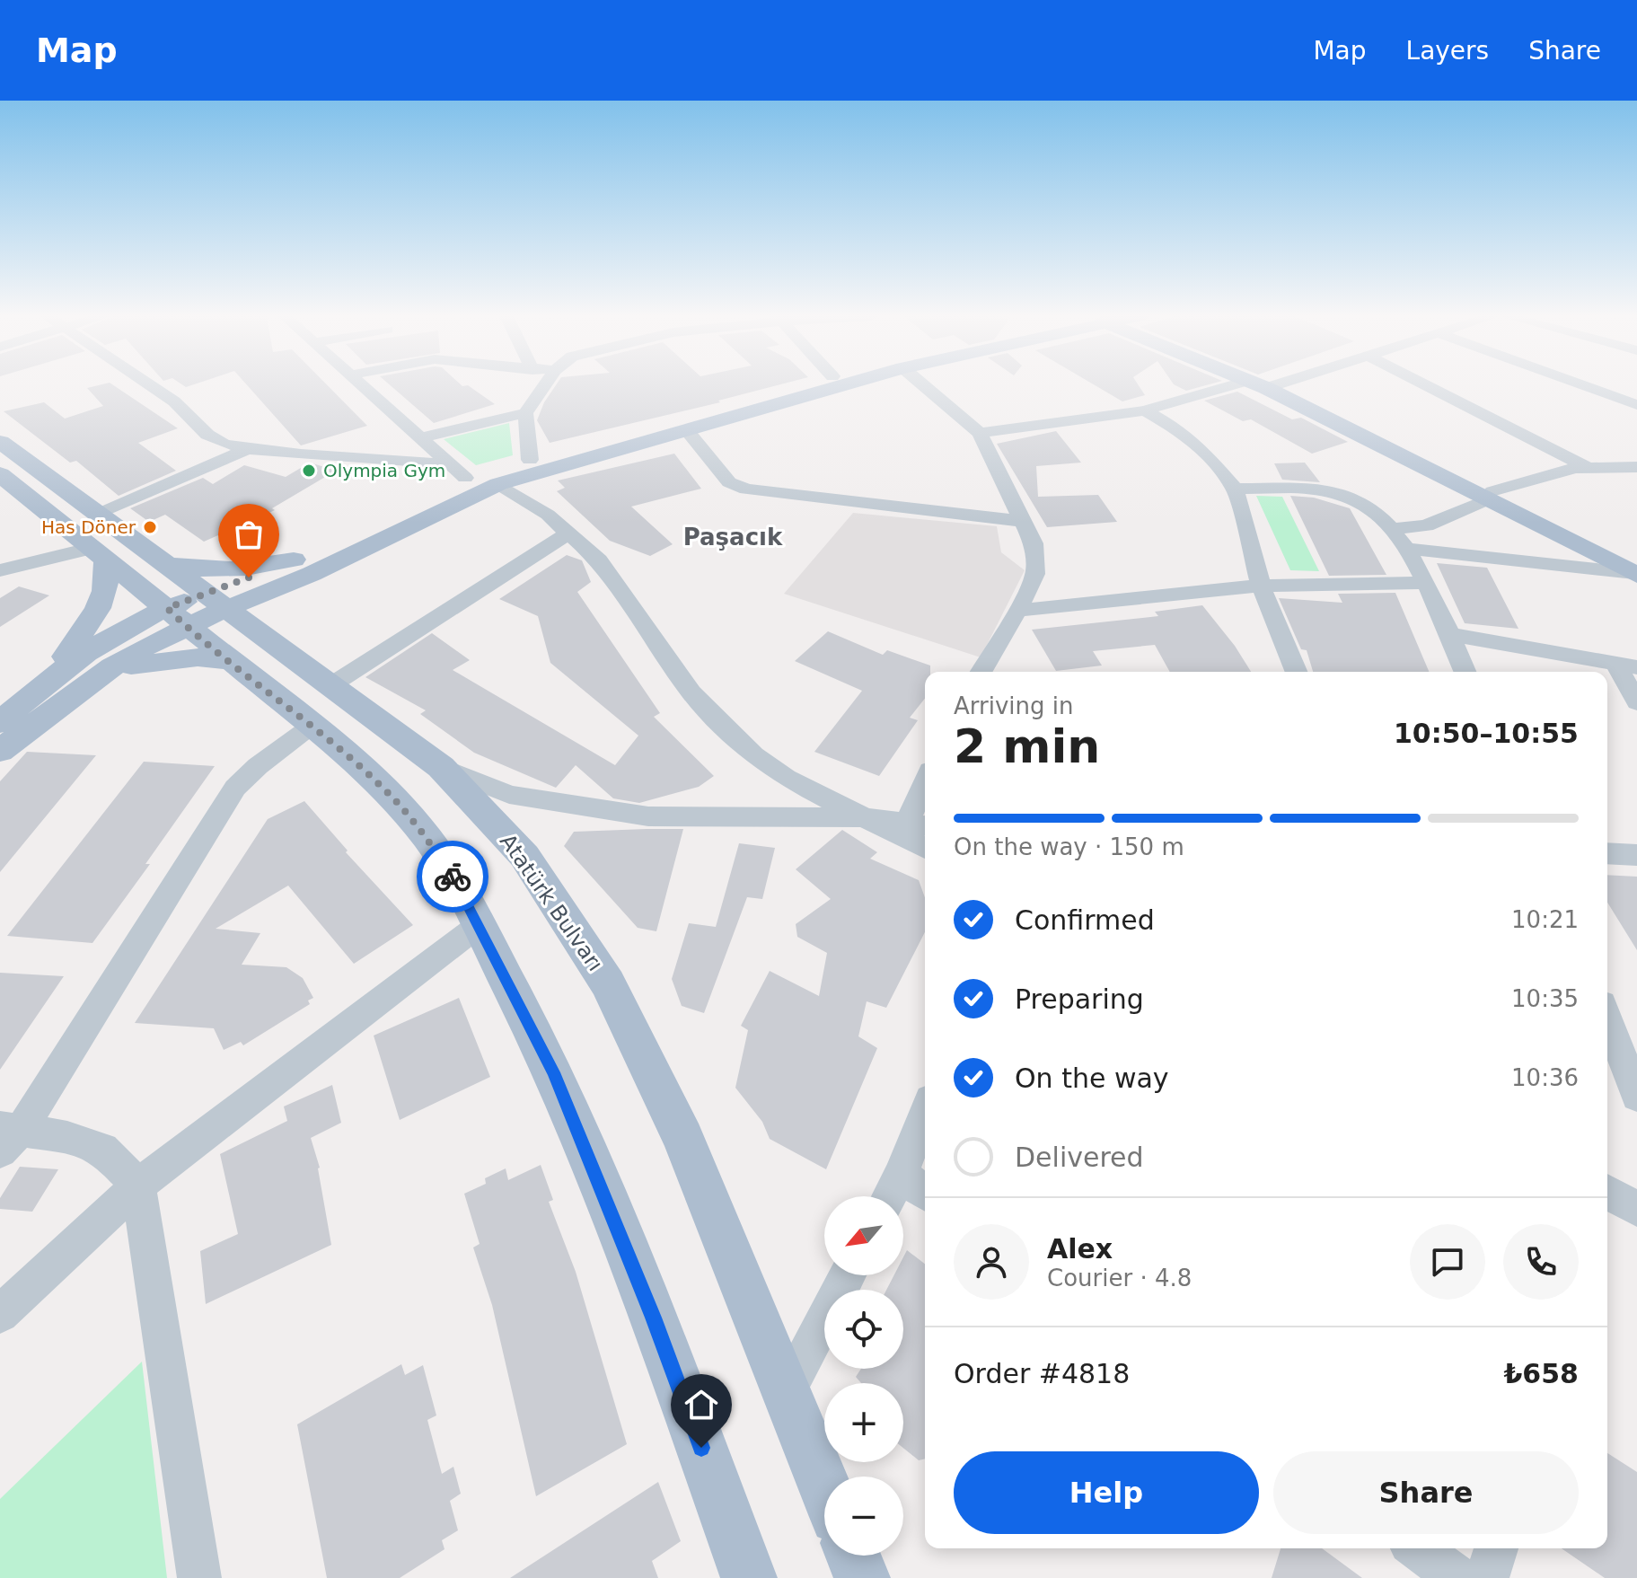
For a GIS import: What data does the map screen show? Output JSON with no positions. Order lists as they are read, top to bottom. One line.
{"streets":{"main road":["Atatürk Bulvarı"]},"districts":["Paşacık"],"places":["Olympia Gym","Has Döner"],"north":"bottom left","page":{"header":"Map","nav":["Map","Layers","Share"],"heading":["2 min","Arriving in","10:50–10:55"],"panel":["Alex","Courier · 4.8","Order #4818","₺658"],"bar":"On the way · 150 m","list":[["Confirmed","10:21"],["Preparing","10:35"],["On the way","10:36"],"Delivered"],"map_buttons":["+","−"],"buttons":["Help","Share"]}}
